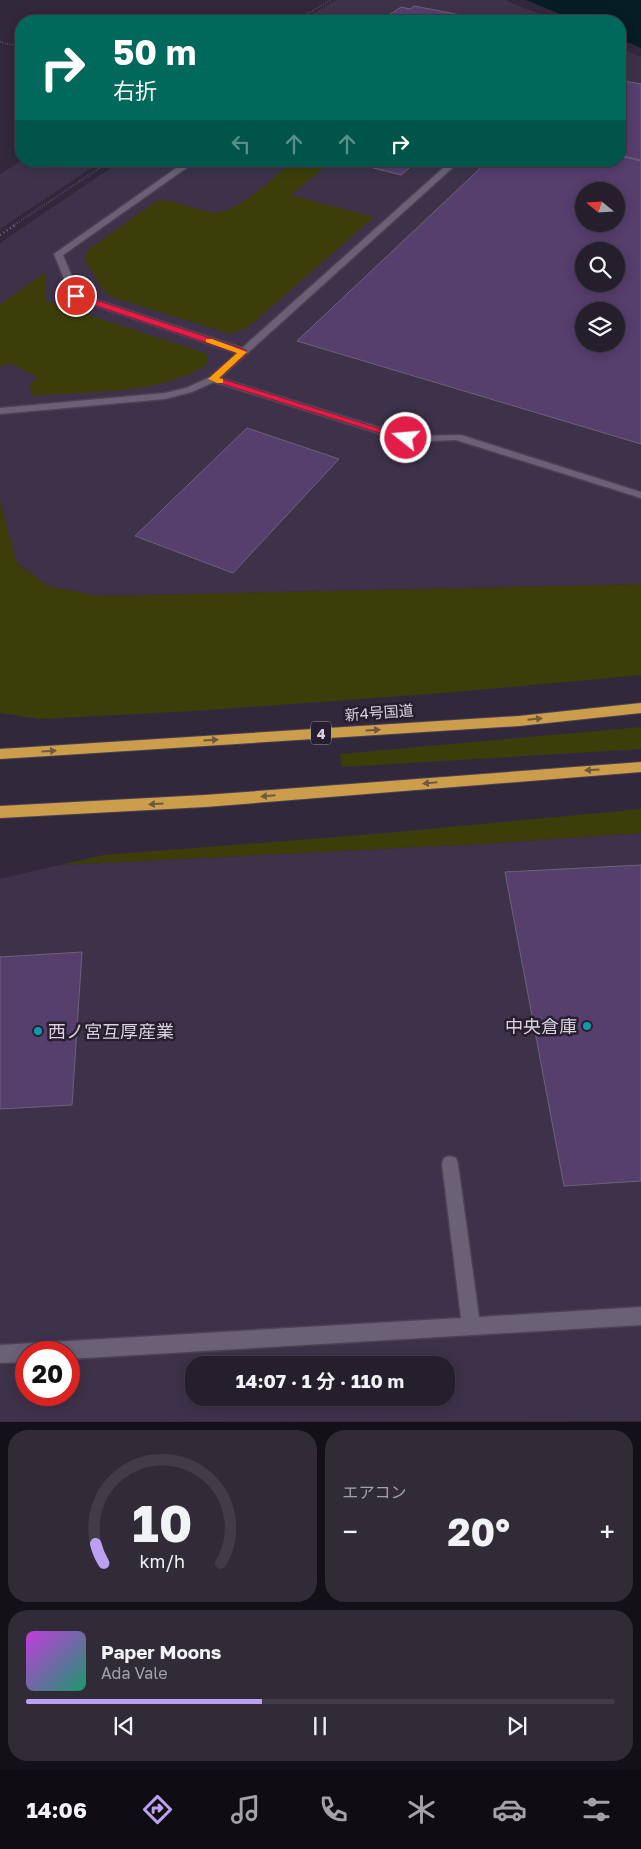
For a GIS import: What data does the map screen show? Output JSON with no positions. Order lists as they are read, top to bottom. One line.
{"streets":{"highway":["新4号国道","4"]},"places":["中央倉庫","西ノ宮互厚産業"],"north":"left","page":{"turn":["50 m","右折"],"limit":"20","trip":"14:07 · 1 分 · 110 m","tile":"エアコン","heat":["−","20°","+"],"song":["Paper Moons","Ada Vale"],"tabs":"14:06","gauge":["10","km/h"]}}
